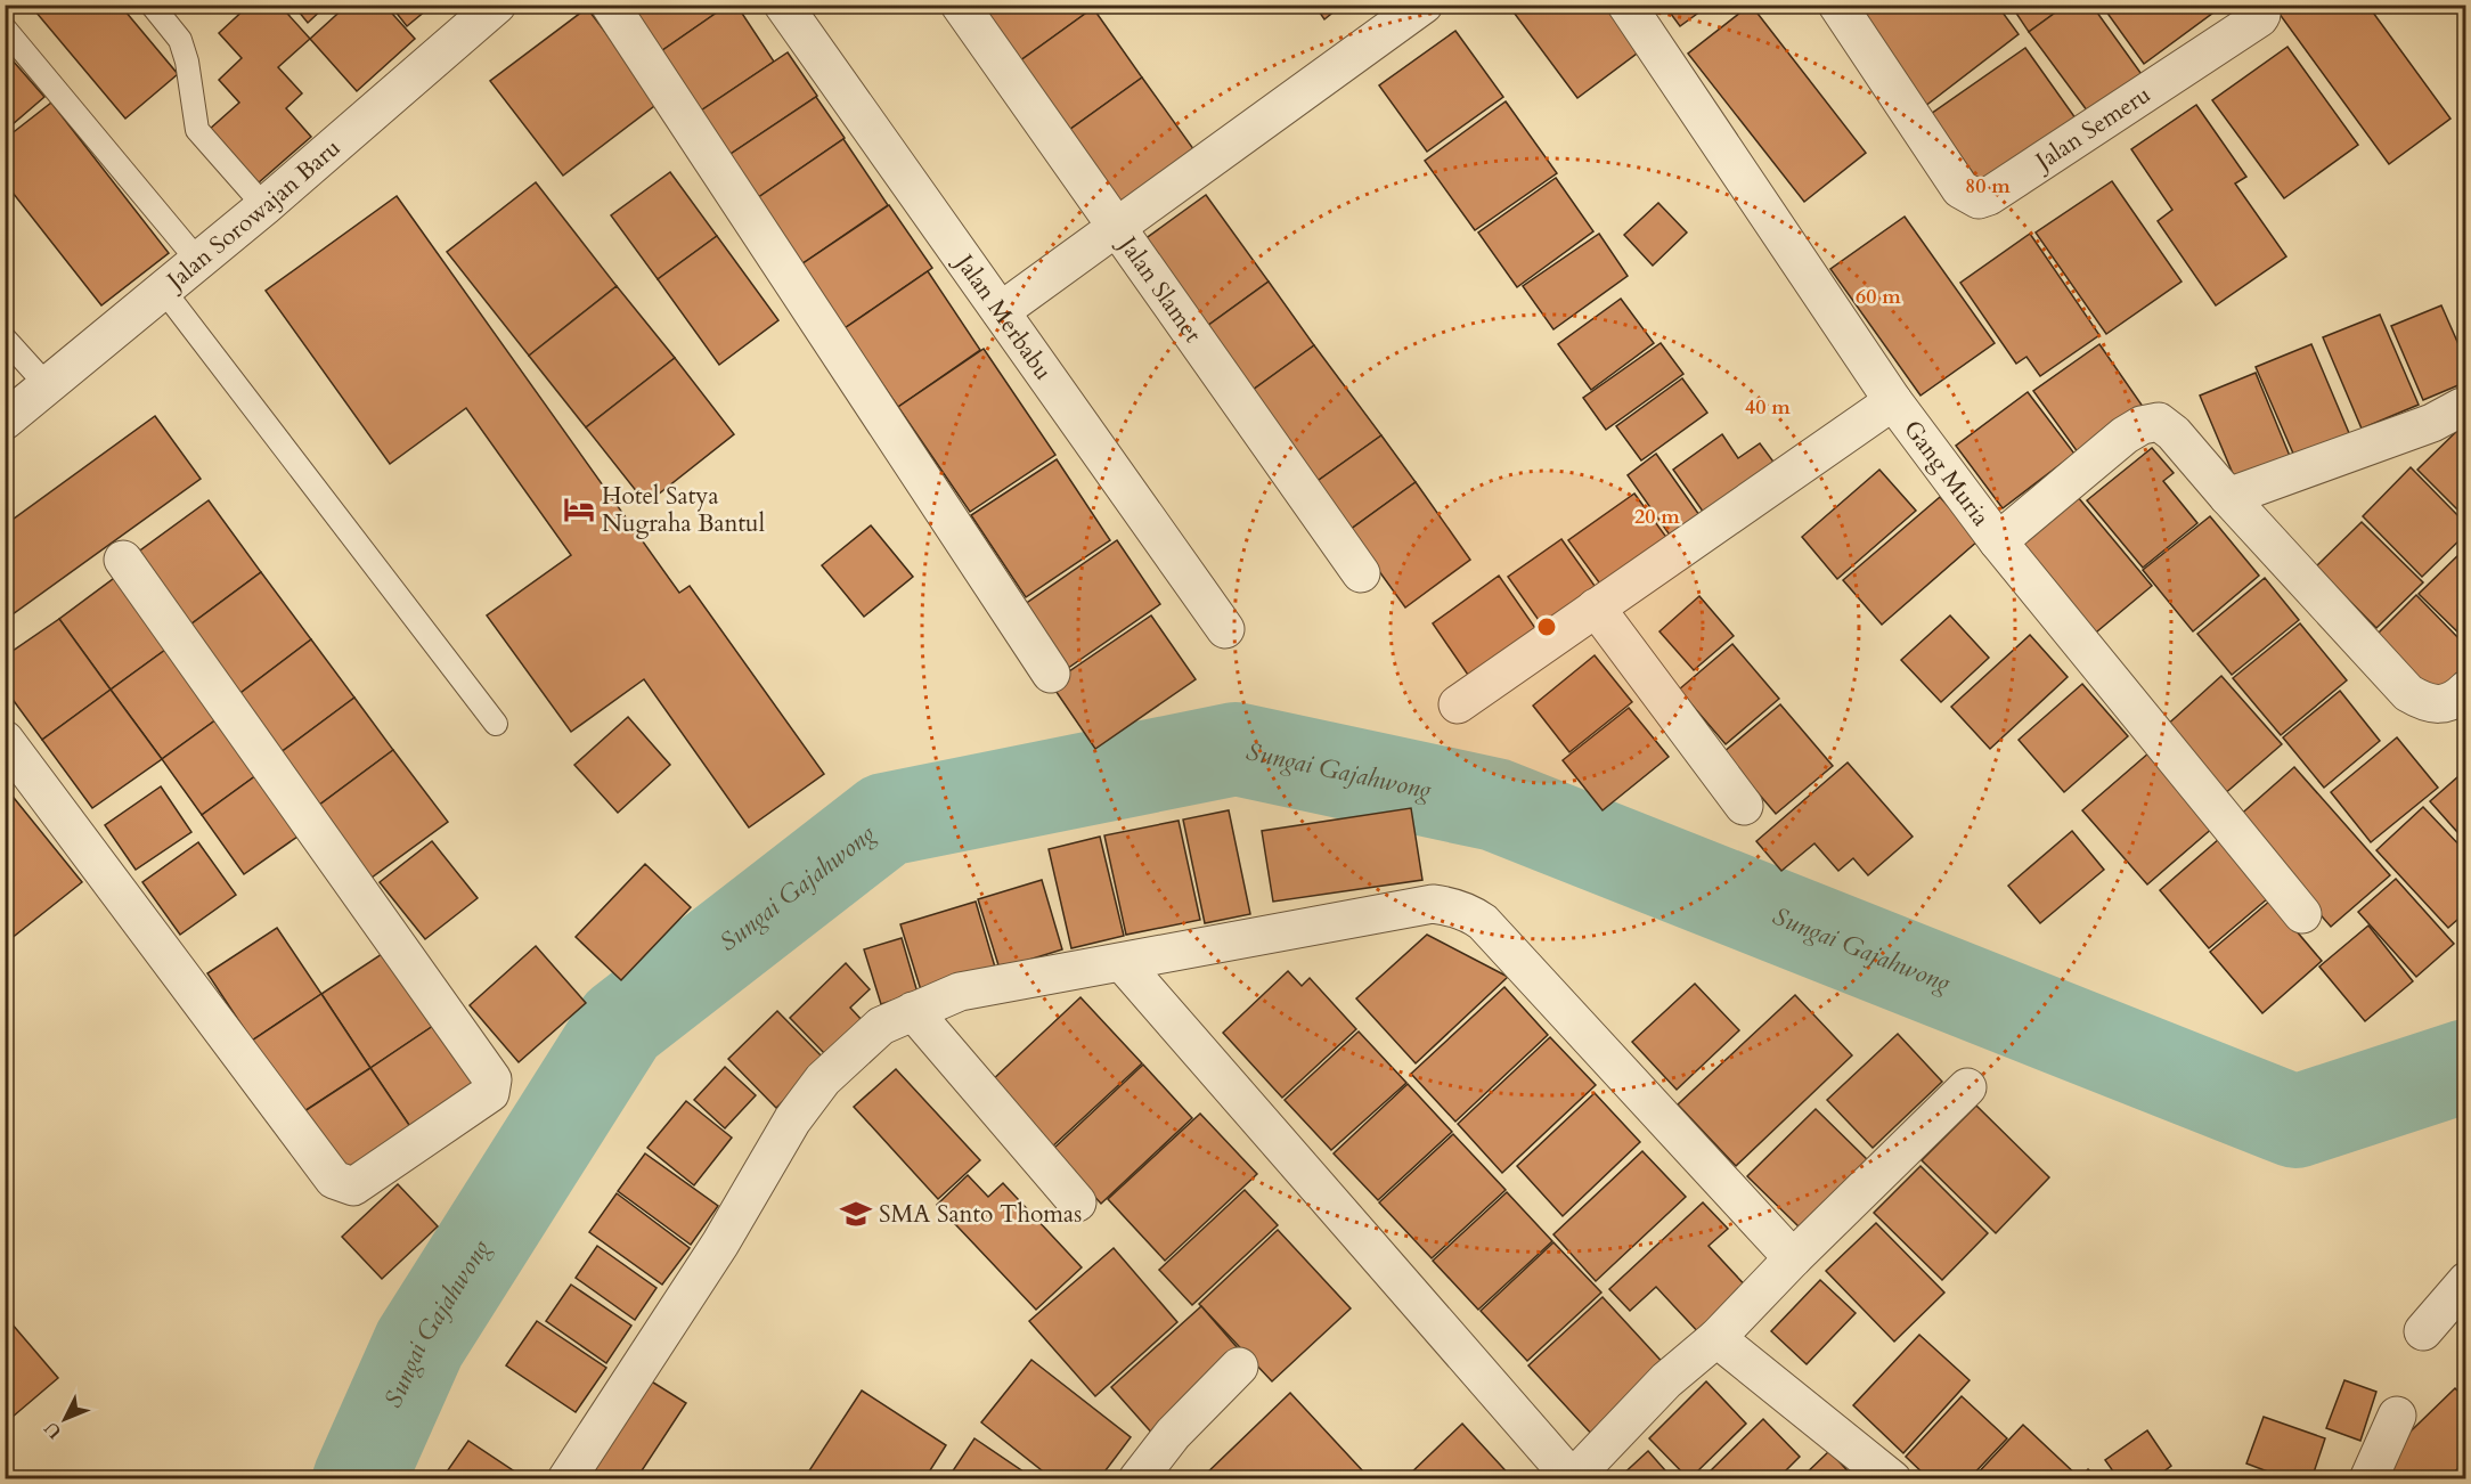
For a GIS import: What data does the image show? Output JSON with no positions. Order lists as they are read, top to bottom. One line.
{"streets":{"street":["Jalan Semeru","Jalan Sorowajan Baru","Jalan Slamet","Jalan Merbabu","Gang Muria"]},"water":["Sungai Gajahwong"],"places":{"hotel":["Hotel Satya Nugraha Bantul"],"school or university":["SMA Santo Thomas"]},"north":"bottom left","rings":["80 m","60 m","40 m","20 m"]}
